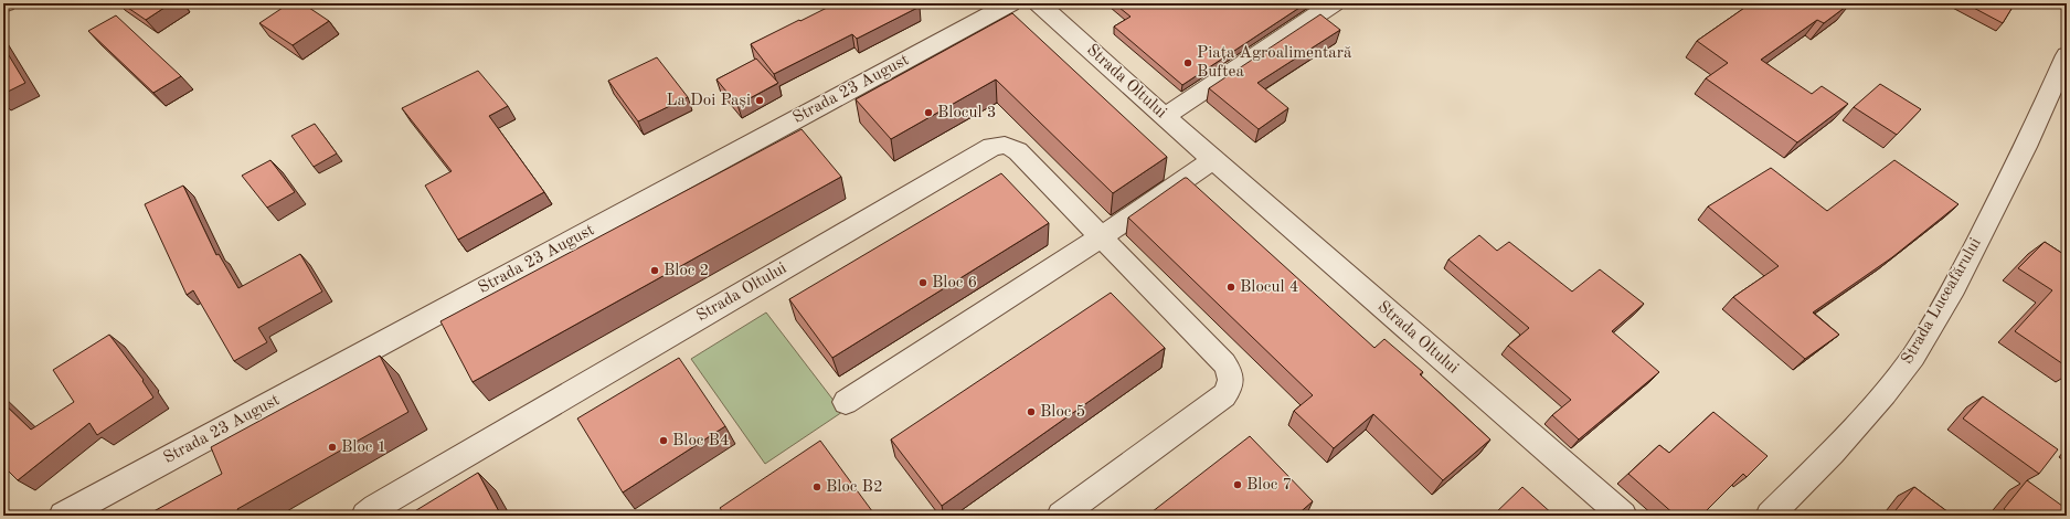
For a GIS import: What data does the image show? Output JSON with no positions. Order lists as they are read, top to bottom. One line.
{"streets":{"street":["Strada Oltului","Strada 23 August","Strada Luceafărului"]},"places":["Piața Agroalimentară Buftea","La Doi Pași","Blocul 3","Bloc 2","Bloc 6","Blocul 4","Bloc 5","Bloc B4","Bloc 1","Bloc 7","Bloc B2"]}
